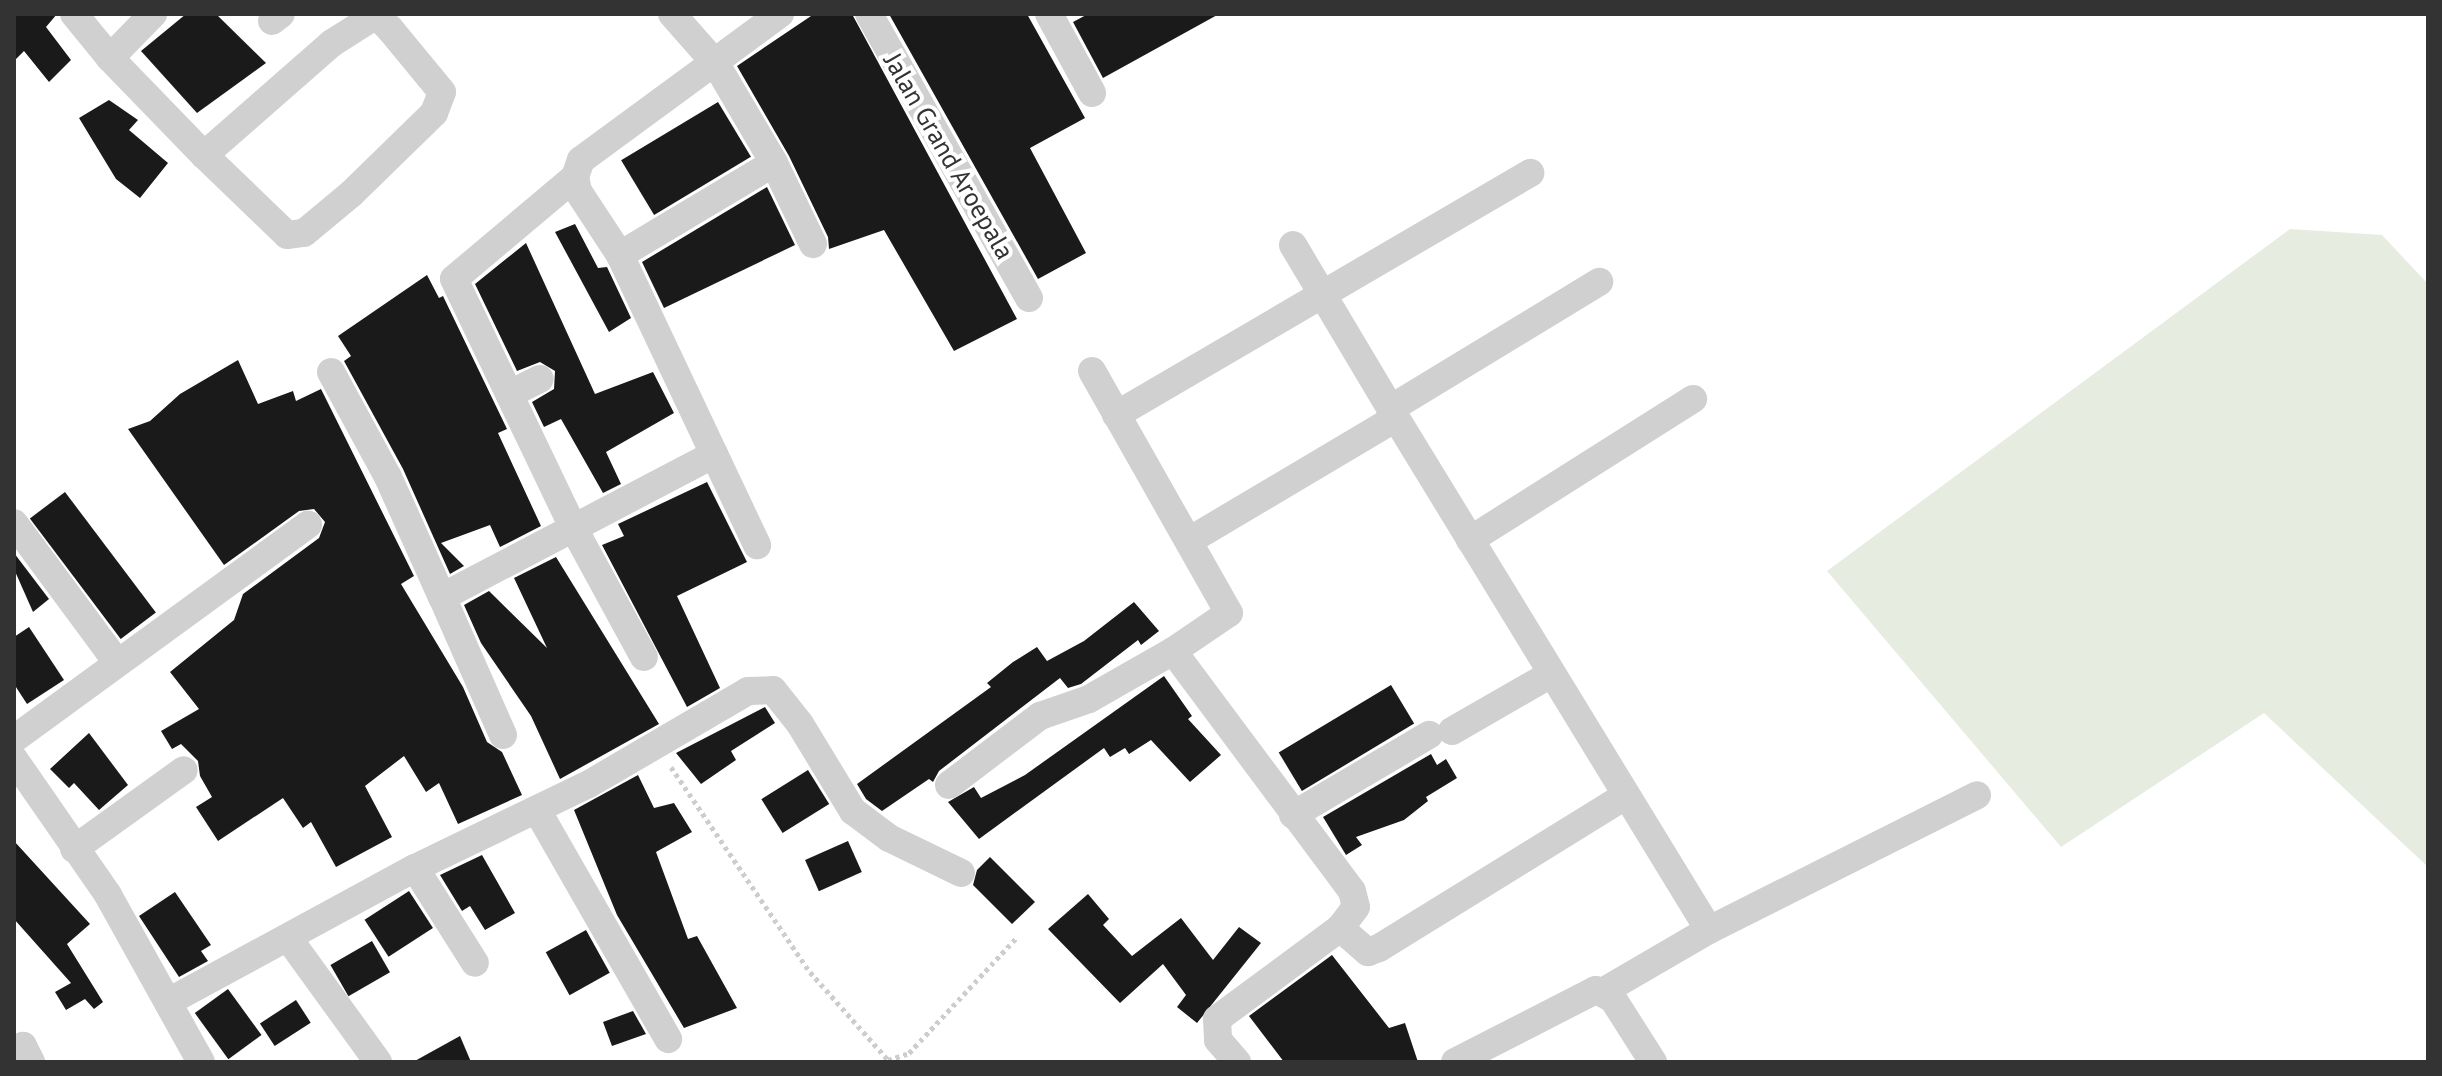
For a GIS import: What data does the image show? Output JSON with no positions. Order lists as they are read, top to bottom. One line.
{"streets":{"street":["Jalan Grand Aroepala"]}}
